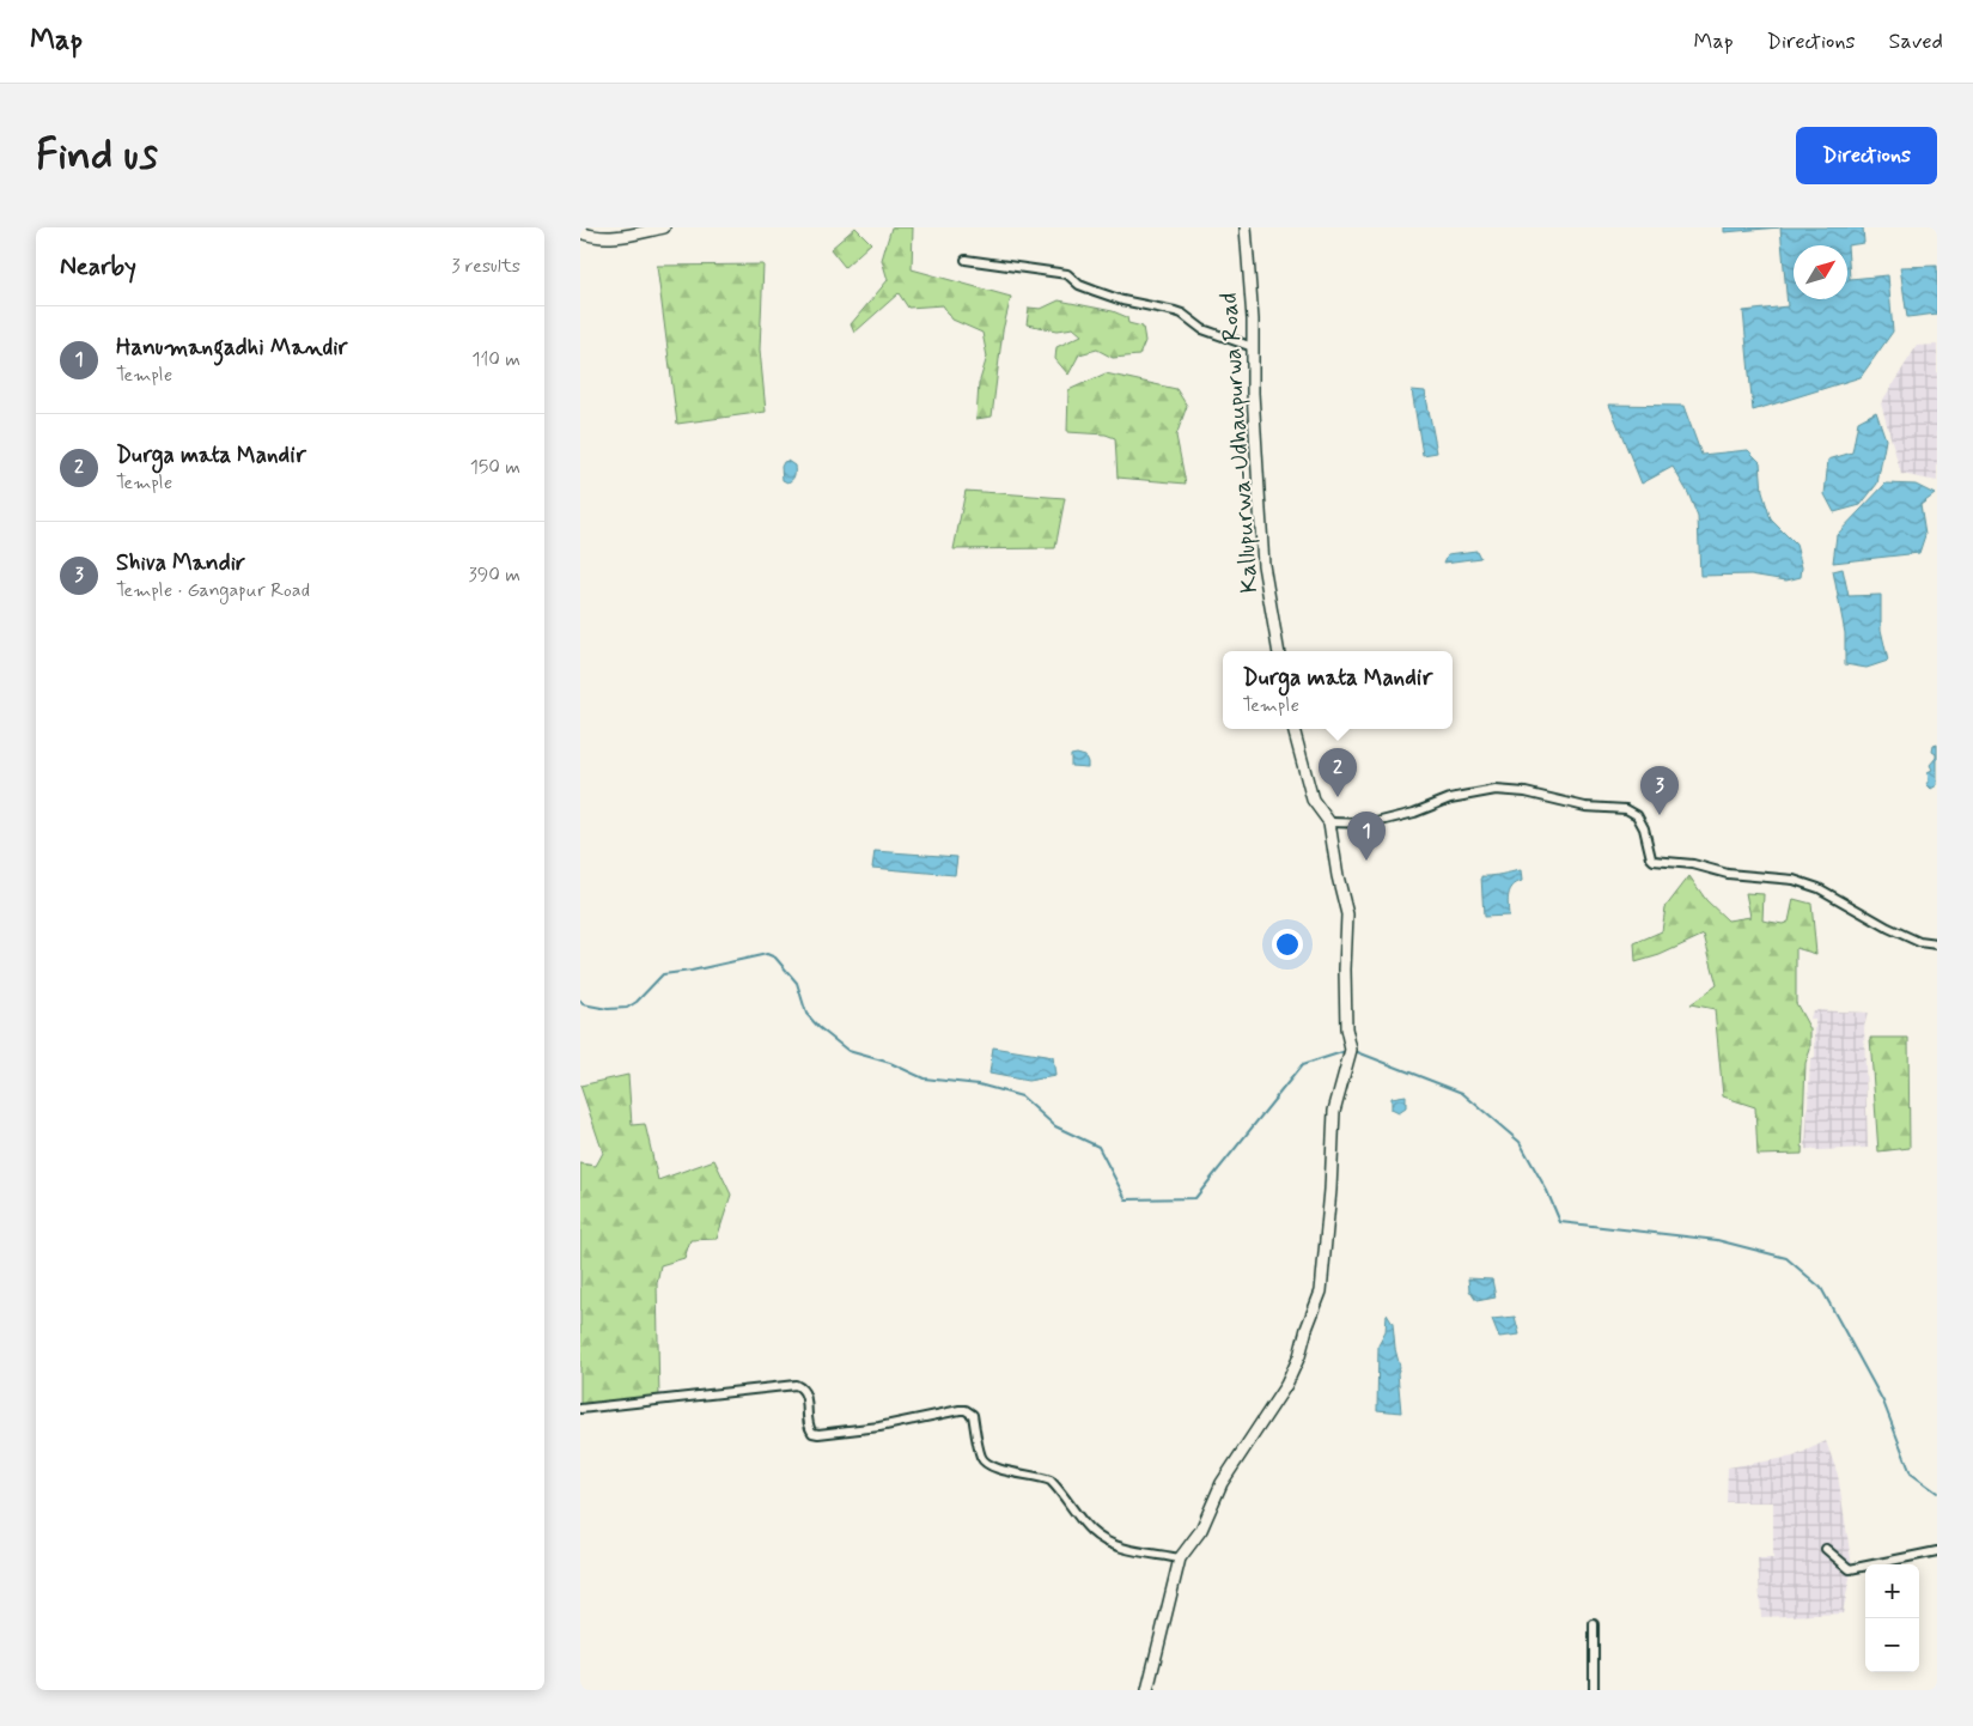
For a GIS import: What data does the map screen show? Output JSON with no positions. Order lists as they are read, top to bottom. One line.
{"streets":{"street":["Kallupurwa-Udhaupurwa Road"]},"north":"top right","page":{"header":"Map","nav":["Map","Directions","Saved"],"buttons":"Directions","title":"Find us","heading":["Nearby","3 results"],"list":[{"mark":"1","name":"Hanumangadhi Mandir","note":"Temple","value":"110 m"},{"mark":"2","name":"Durga mata Mandir","note":"Temple","value":"150 m"},{"mark":"3","name":"Shiva Mandir","note":"Temple · Gangapur Road","value":"390 m"}],"popup":["Durga mata Mandir","Temple"],"pins":["2","3","1"],"map_buttons":["+","−"]}}
